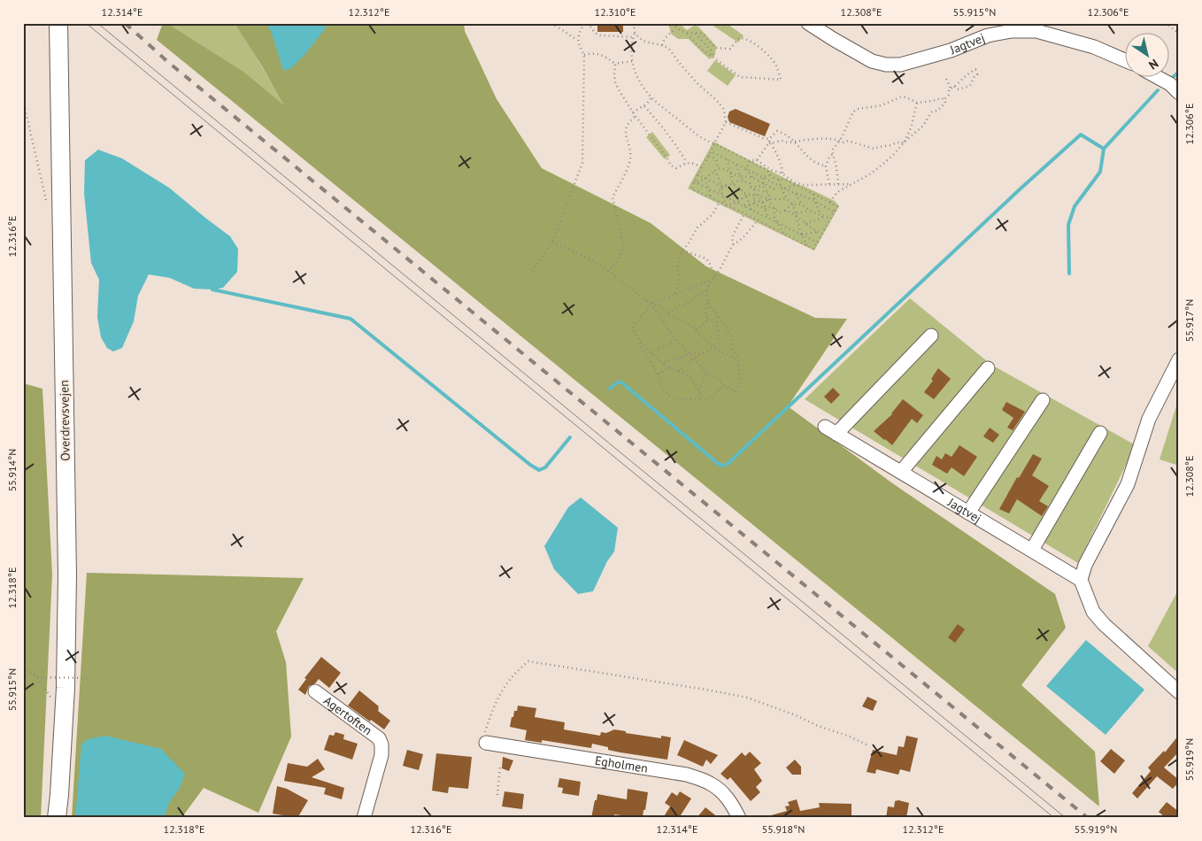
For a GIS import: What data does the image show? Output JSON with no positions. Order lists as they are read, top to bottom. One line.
{"streets":{"main road":["Overdrevsvejen"],"street":["Jagtvej","Agertoften","Egholmen"]},"north":"bottom right","coordinates":["12.314°E","12.312°E","12.310°E","12.308°E","55.915°N","12.306°E","12.316°E","55.917°N","55.914°N","12.318°E","55.919°N","55.918°N"]}
